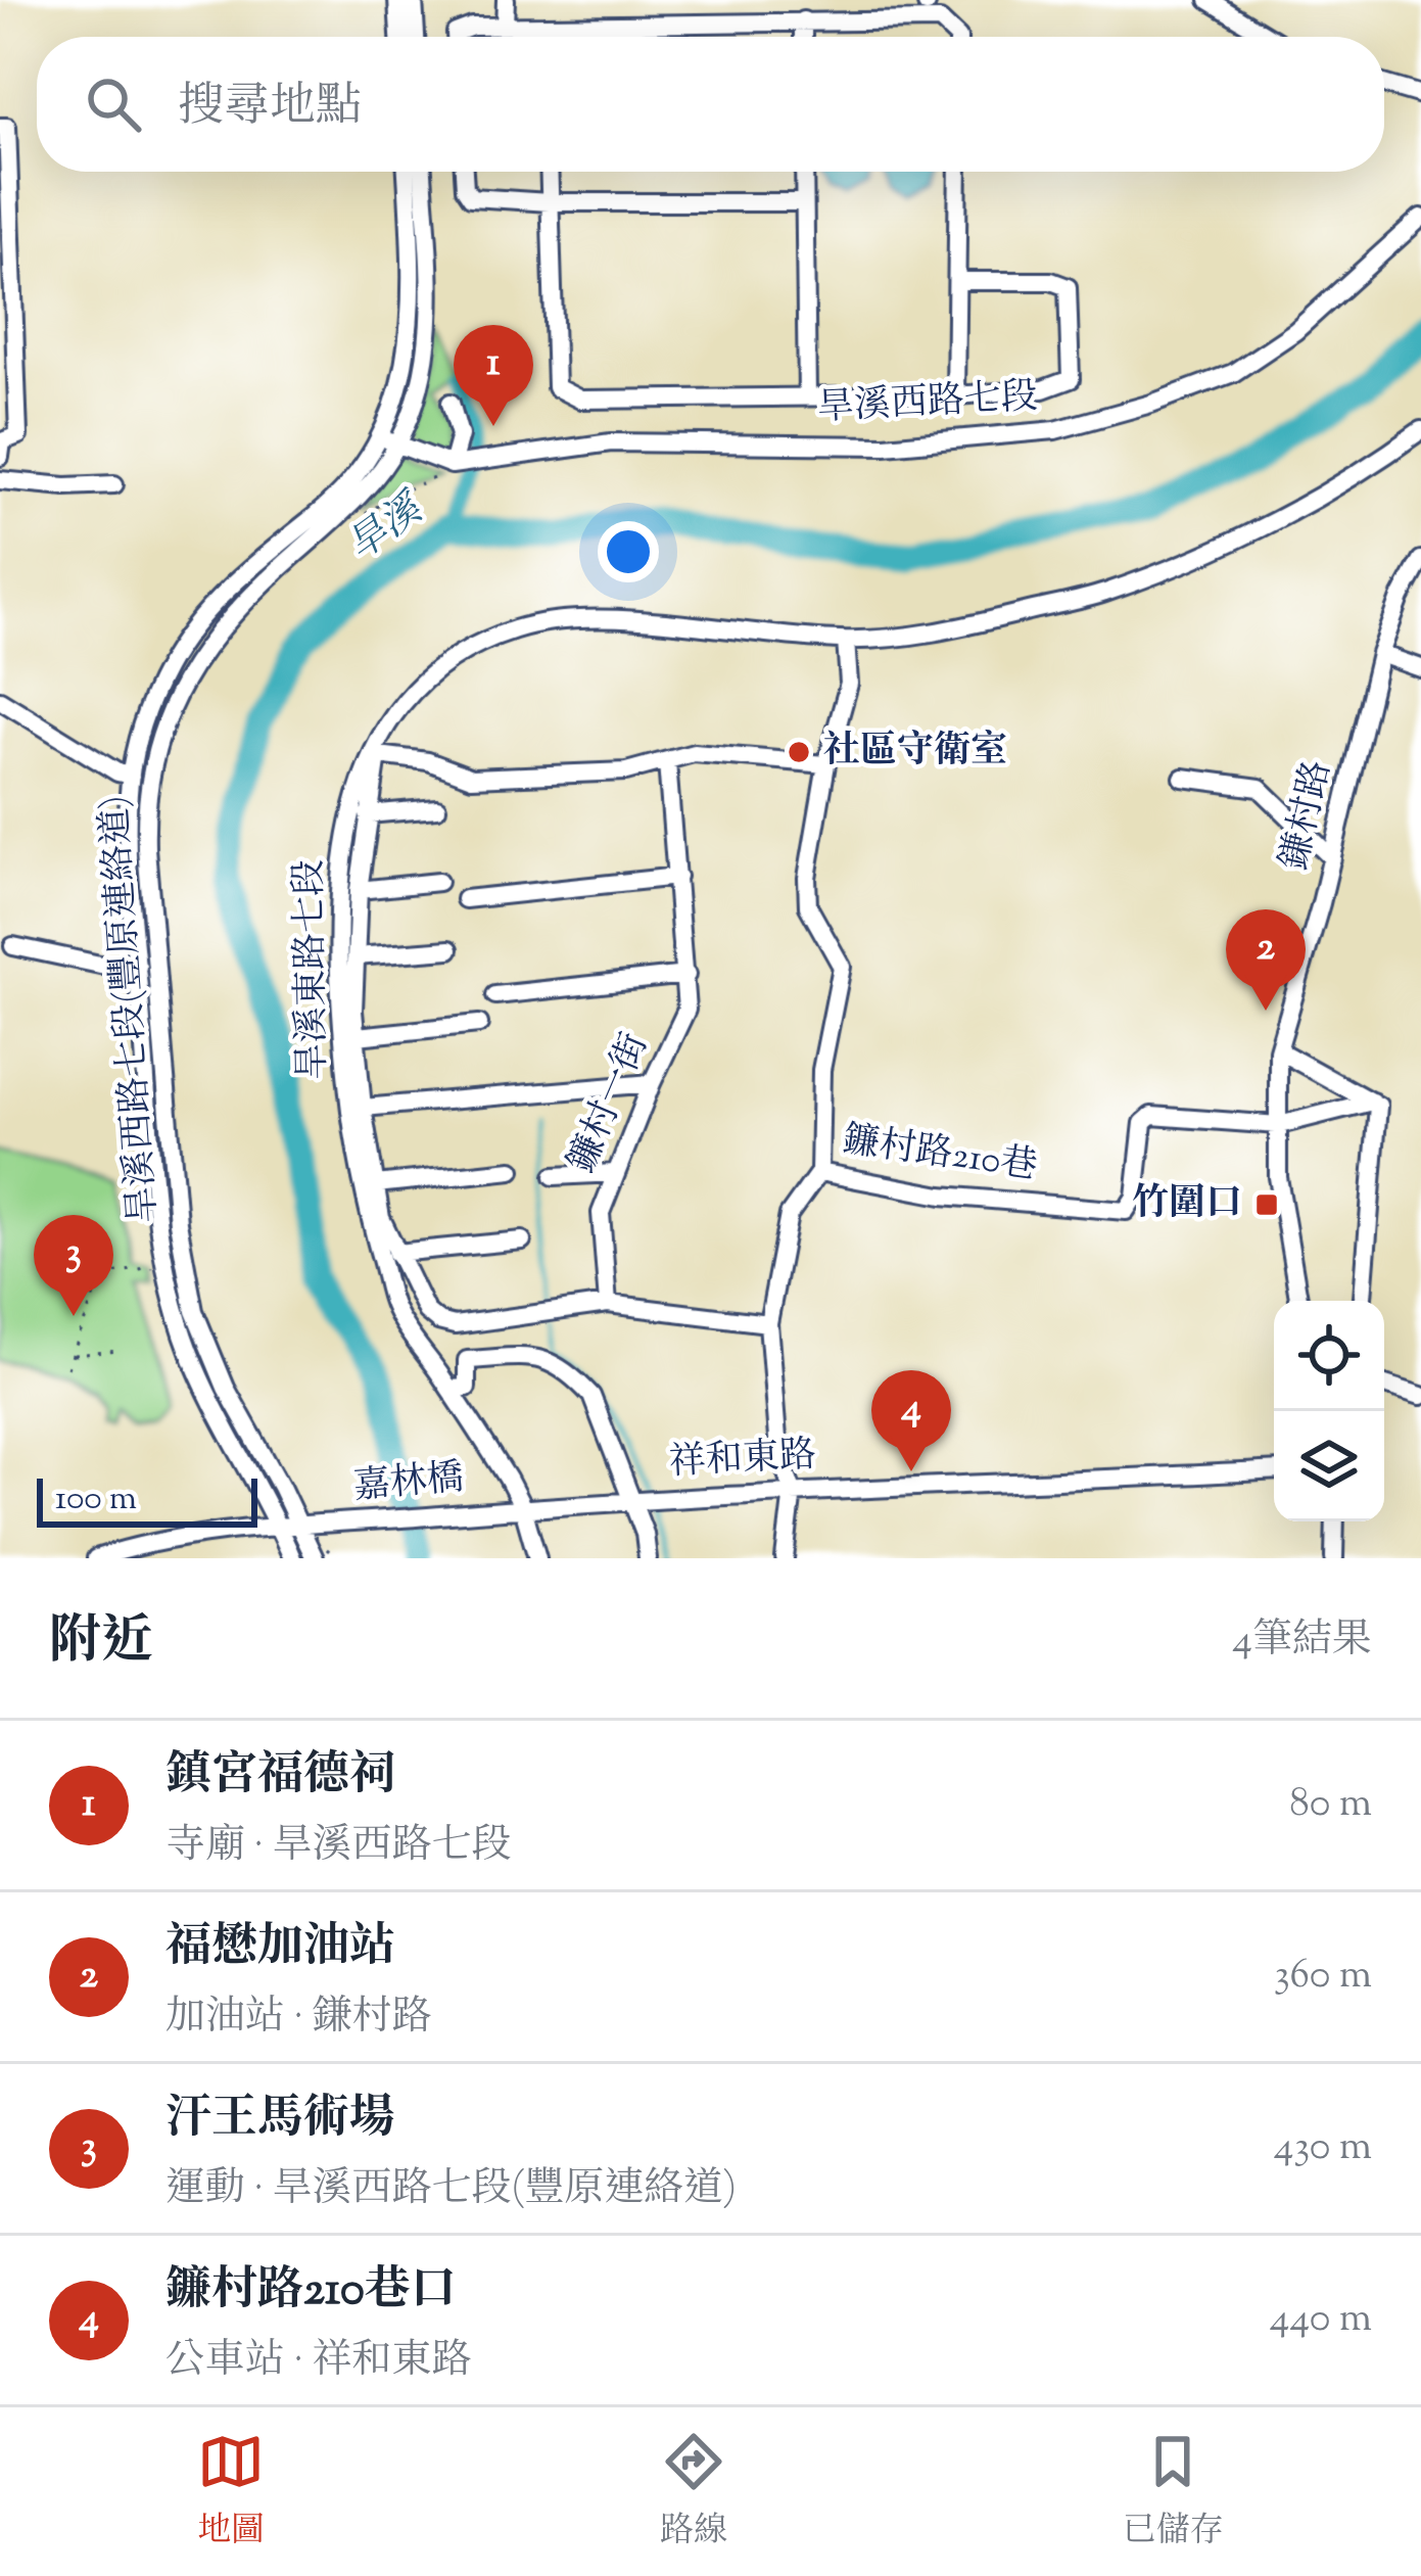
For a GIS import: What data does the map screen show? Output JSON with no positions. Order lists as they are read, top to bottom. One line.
{"streets":{"street":["旱溪西路七段","鎌村路","旱溪東路七段","旱溪西路七段(豐原連絡道)","鐮村一街","鐮村路210巷","祥和東路","嘉林橋"]},"crossings":[["旱溪西路七段","旱溪西路七段(豐原連絡道)"],["鎌村路","鐮村路210巷"],["旱溪東路七段","祥和東路"],["旱溪西路七段(豐原連絡道)","嘉林橋"],["鐮村路210巷","祥和東路"],["祥和東路","嘉林橋"]],"water":["旱溪"],"places":{"other":["社區守衛室"],"transit":["竹圍口"]},"scale_bar":"100 m","page":{"search":"搜尋地點","pins":["1","2","3","4"],"scale":"100 m","heading":["附近","4筆結果"],"list":[{"mark":"1","name":"鎮宮福德祠","note":"寺廟 · 旱溪西路七段","value":"80 m"},{"mark":"2","name":"福懋加油站","note":"加油站 · 鎌村路","value":"360 m"},{"mark":"3","name":"汗王馬術場","note":"運動 · 旱溪西路七段(豐原連絡道)","value":"430 m"},{"mark":"4","name":"鐮村路210巷口","note":"公車站 · 祥和東路","value":"440 m"}],"nav":["地圖","路線","已儲存"]}}
